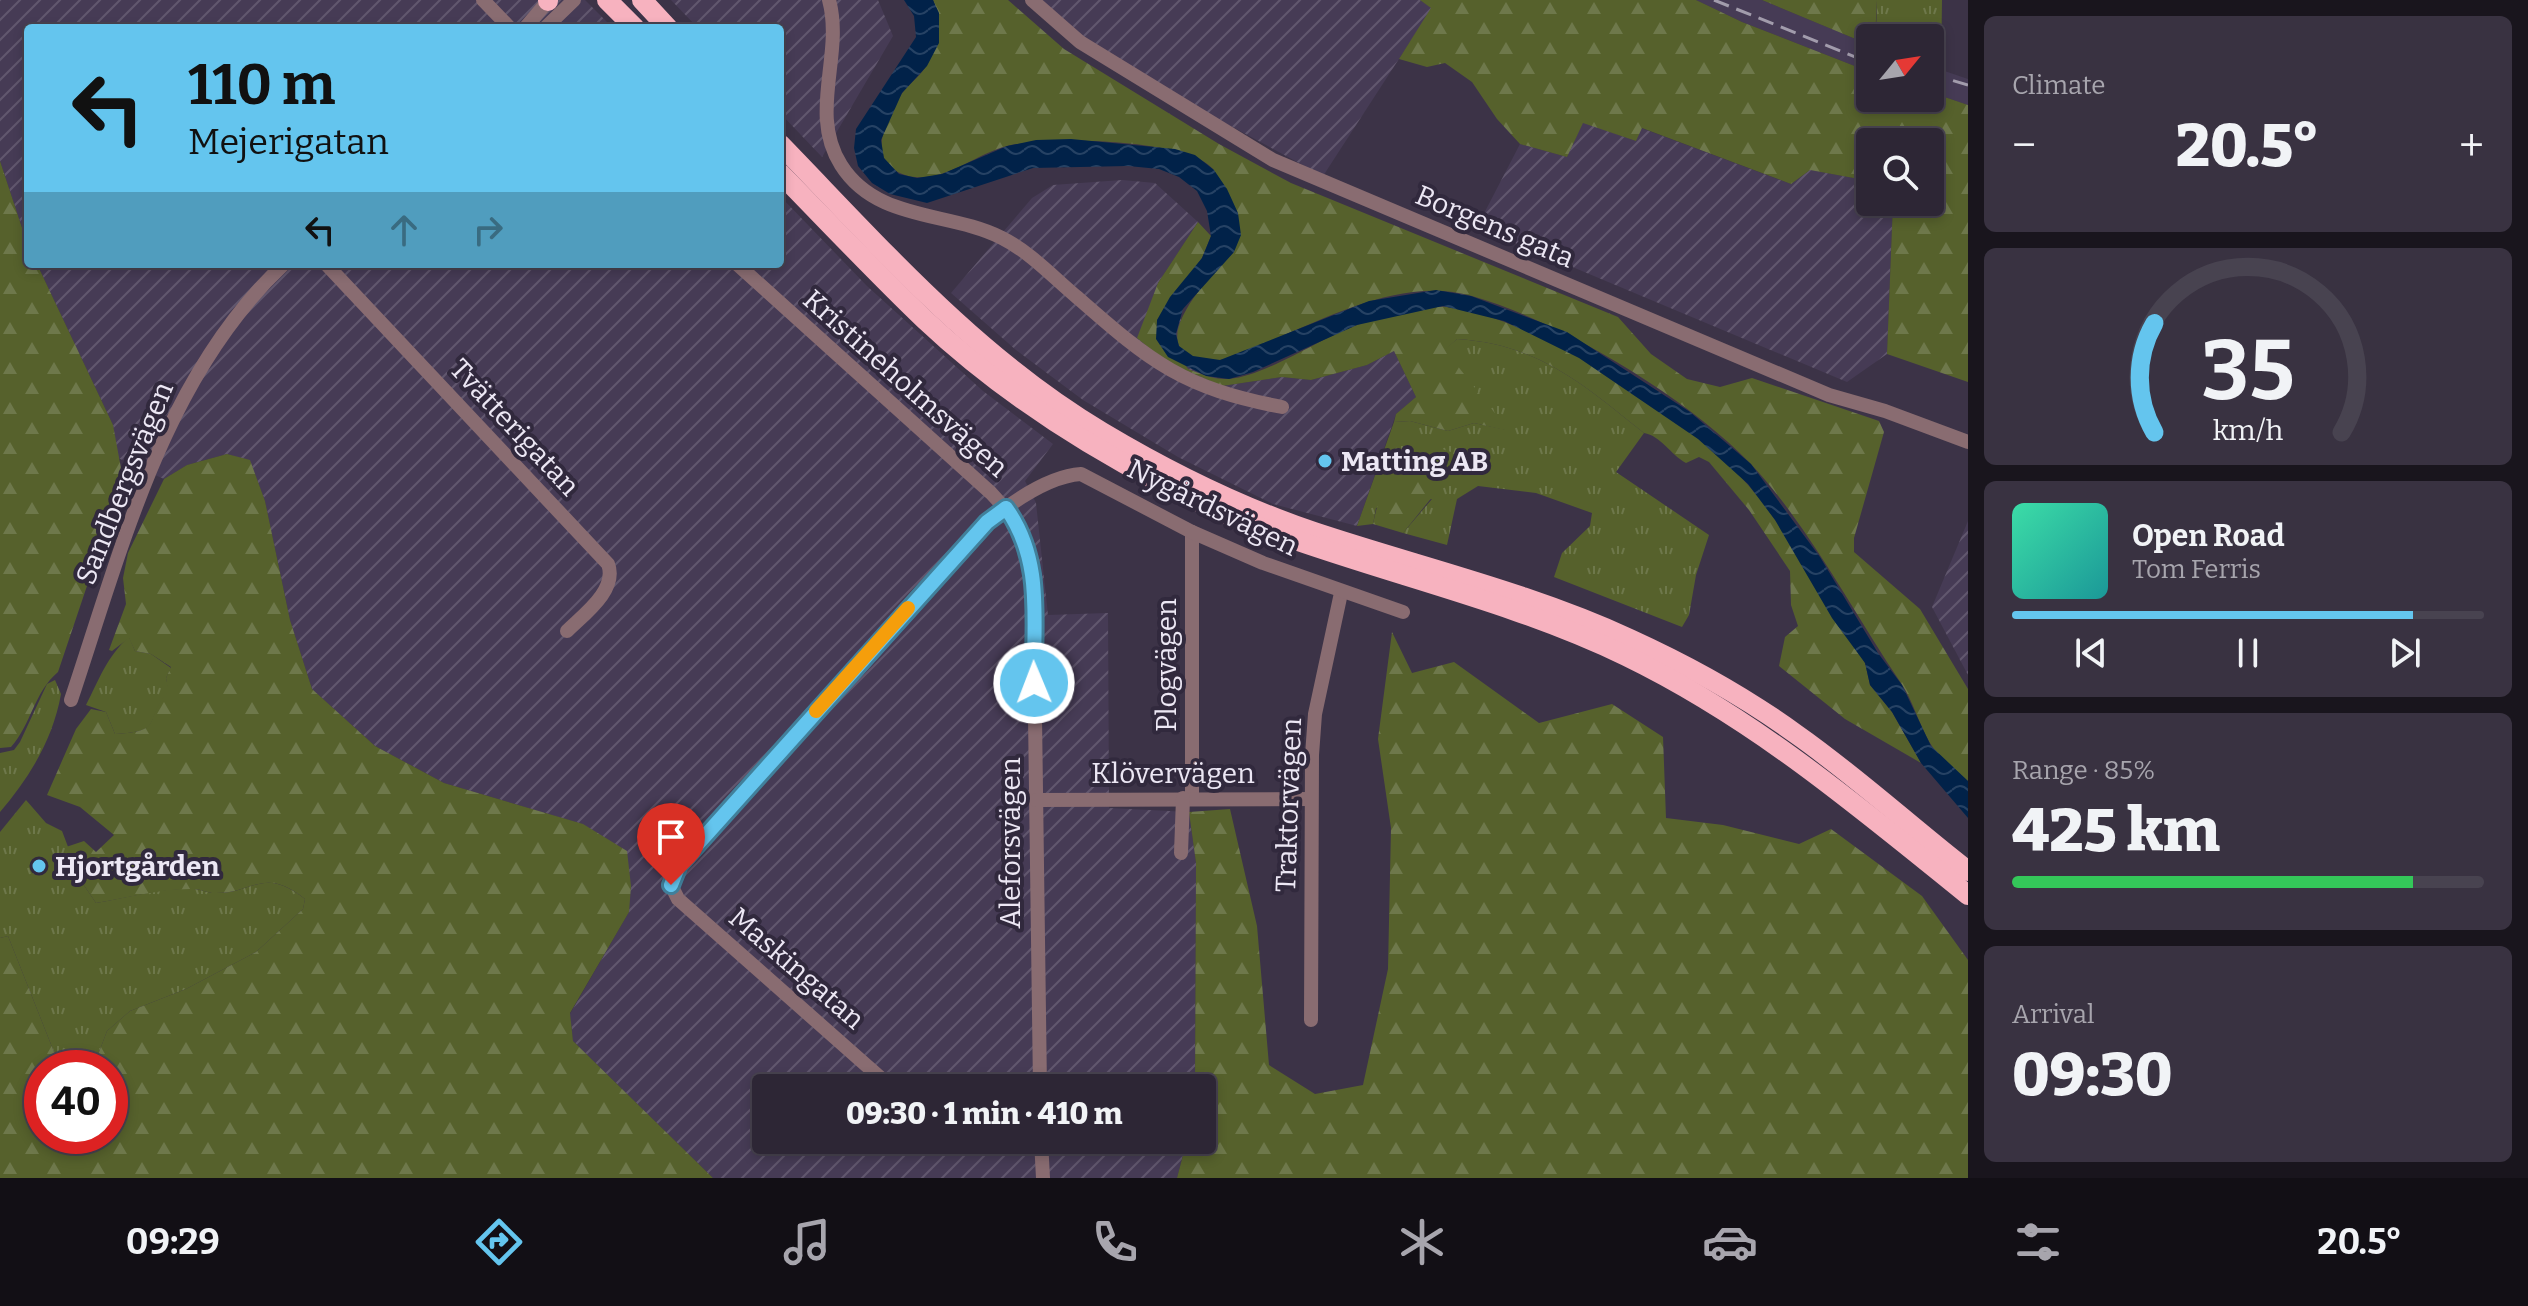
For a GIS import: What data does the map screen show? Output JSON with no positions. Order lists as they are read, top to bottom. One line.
{"streets":{"street":["Borgens gata","Kristineholmsvägen","Tvätterigatan","Sandbergsvägen","Nygårdsvägen","Plogvägen","Klövervägen","Traktorvägen","Aleforsvägen","Maskingatan"]},"crossings":[["Kristineholmsvägen","Nygårdsvägen"],["Kristineholmsvägen","Aleforsvägen"],["Kristineholmsvägen","Maskingatan"],["Nygårdsvägen","Plogvägen"],["Nygårdsvägen","Traktorvägen"],["Nygårdsvägen","Aleforsvägen"],["Nygårdsvägen","Maskingatan"],["Plogvägen","Klövervägen"],["Klövervägen","Traktorvägen"],["Klövervägen","Aleforsvägen"],["Aleforsvägen","Maskingatan"]],"places":["Matting AB","Hjortgården"],"north":"top right","page":{"tile":["Climate",["Range · 85%","425 km"],["Arrival","09:30"]],"turn":["110 m","Mejerigatan"],"heat":["−","20.5°","+"],"song":["Open Road","Tom Ferris"],"limit":"40","trip":"09:30 · 1 min · 410 m","tabs":["09:29","20.5°"],"gauge":["35","km/h"]}}
